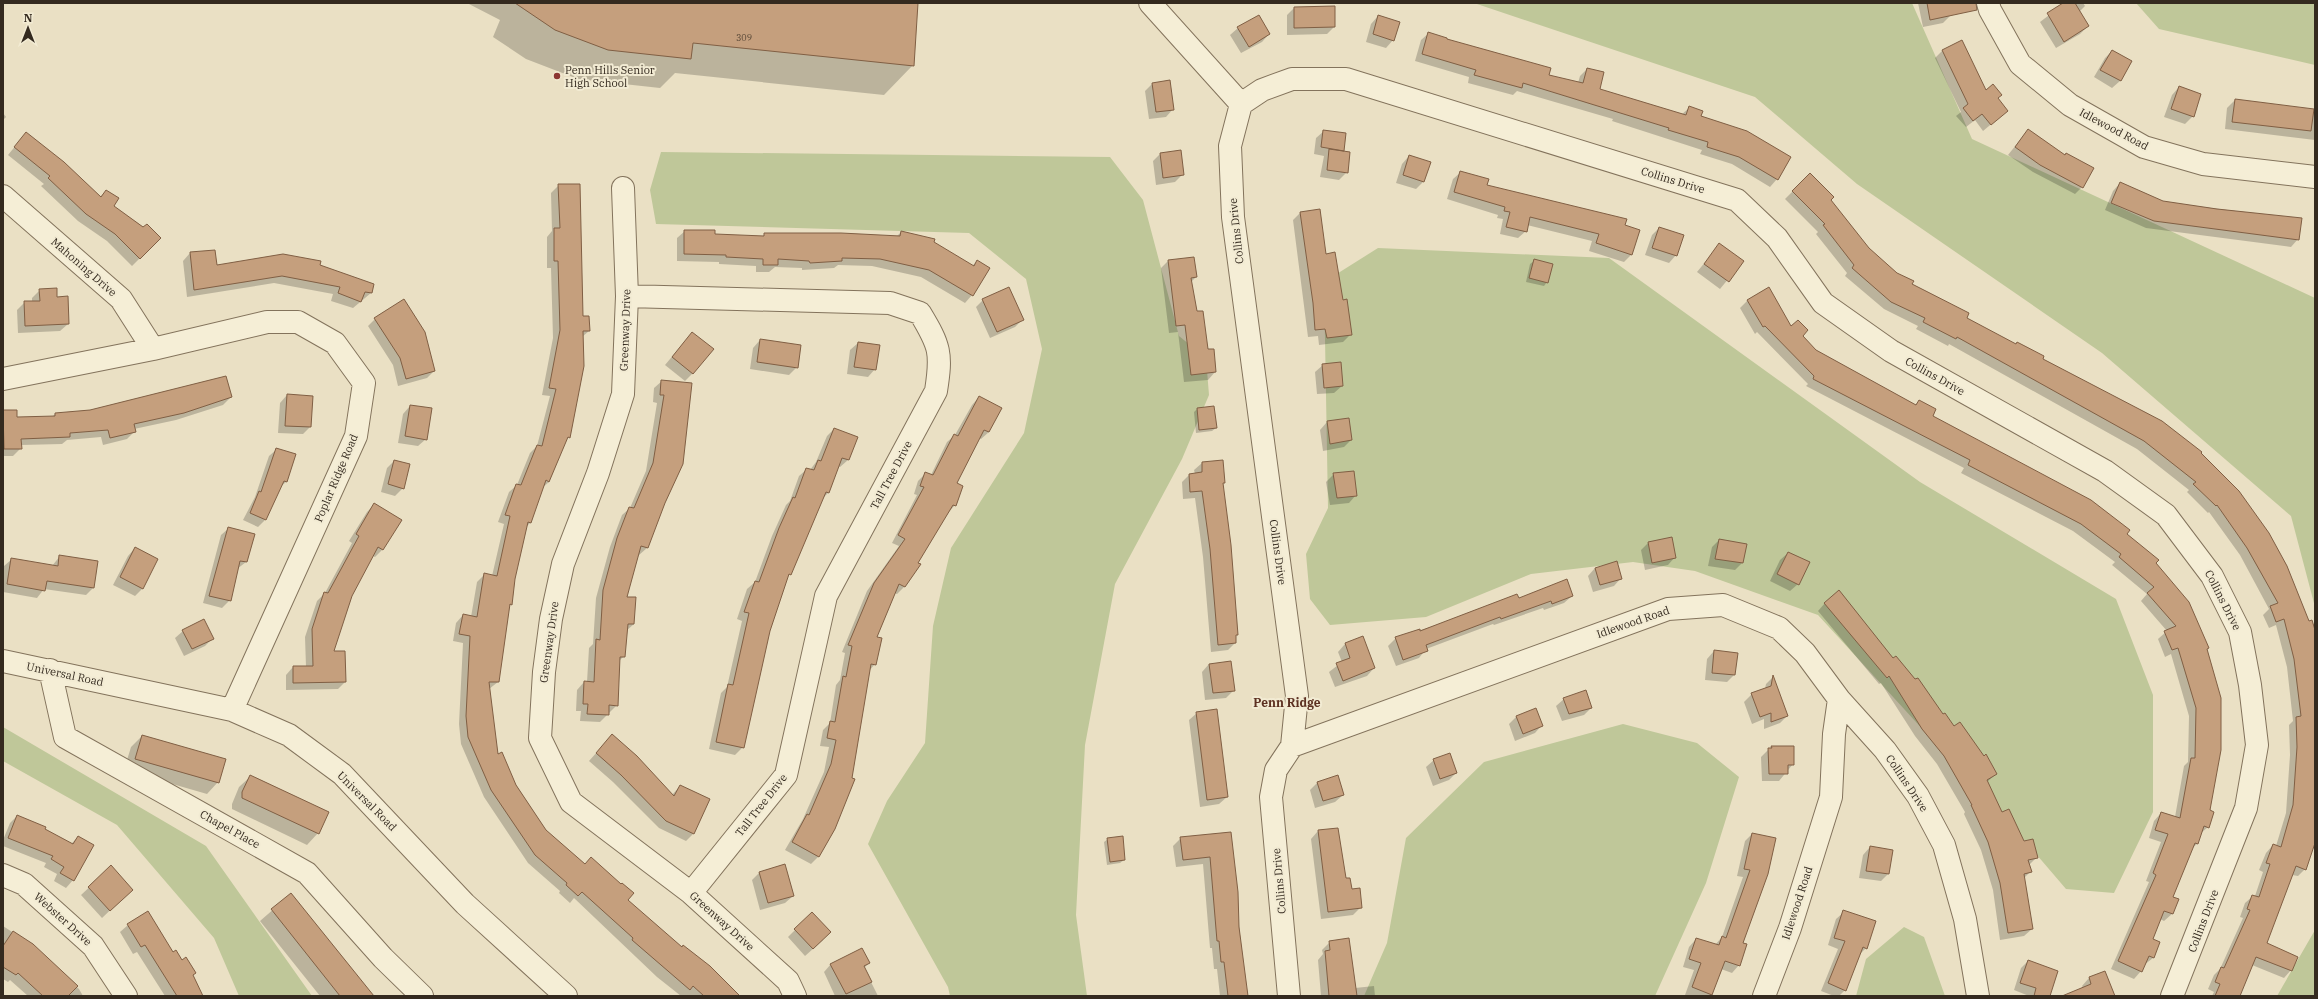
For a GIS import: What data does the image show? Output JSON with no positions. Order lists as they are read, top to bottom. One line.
{"streets":{"street":["Idlewood Road","Collins Drive","Mahoning Drive","Greenway Drive","Tall Tree Drive","Poplar Ridge Road","Universal Road","Chapel Place","Webster Drive"]},"crossings":[["Idlewood Road","Collins Drive"],["Mahoning Drive","Poplar Ridge Road"],["Greenway Drive","Tall Tree Drive"],["Poplar Ridge Road","Universal Road"],["Universal Road","Chapel Place"]],"districts":["Penn Ridge"],"places":["Penn Hills Senior High School"],"house_numbers":["309"],"north":"top"}
